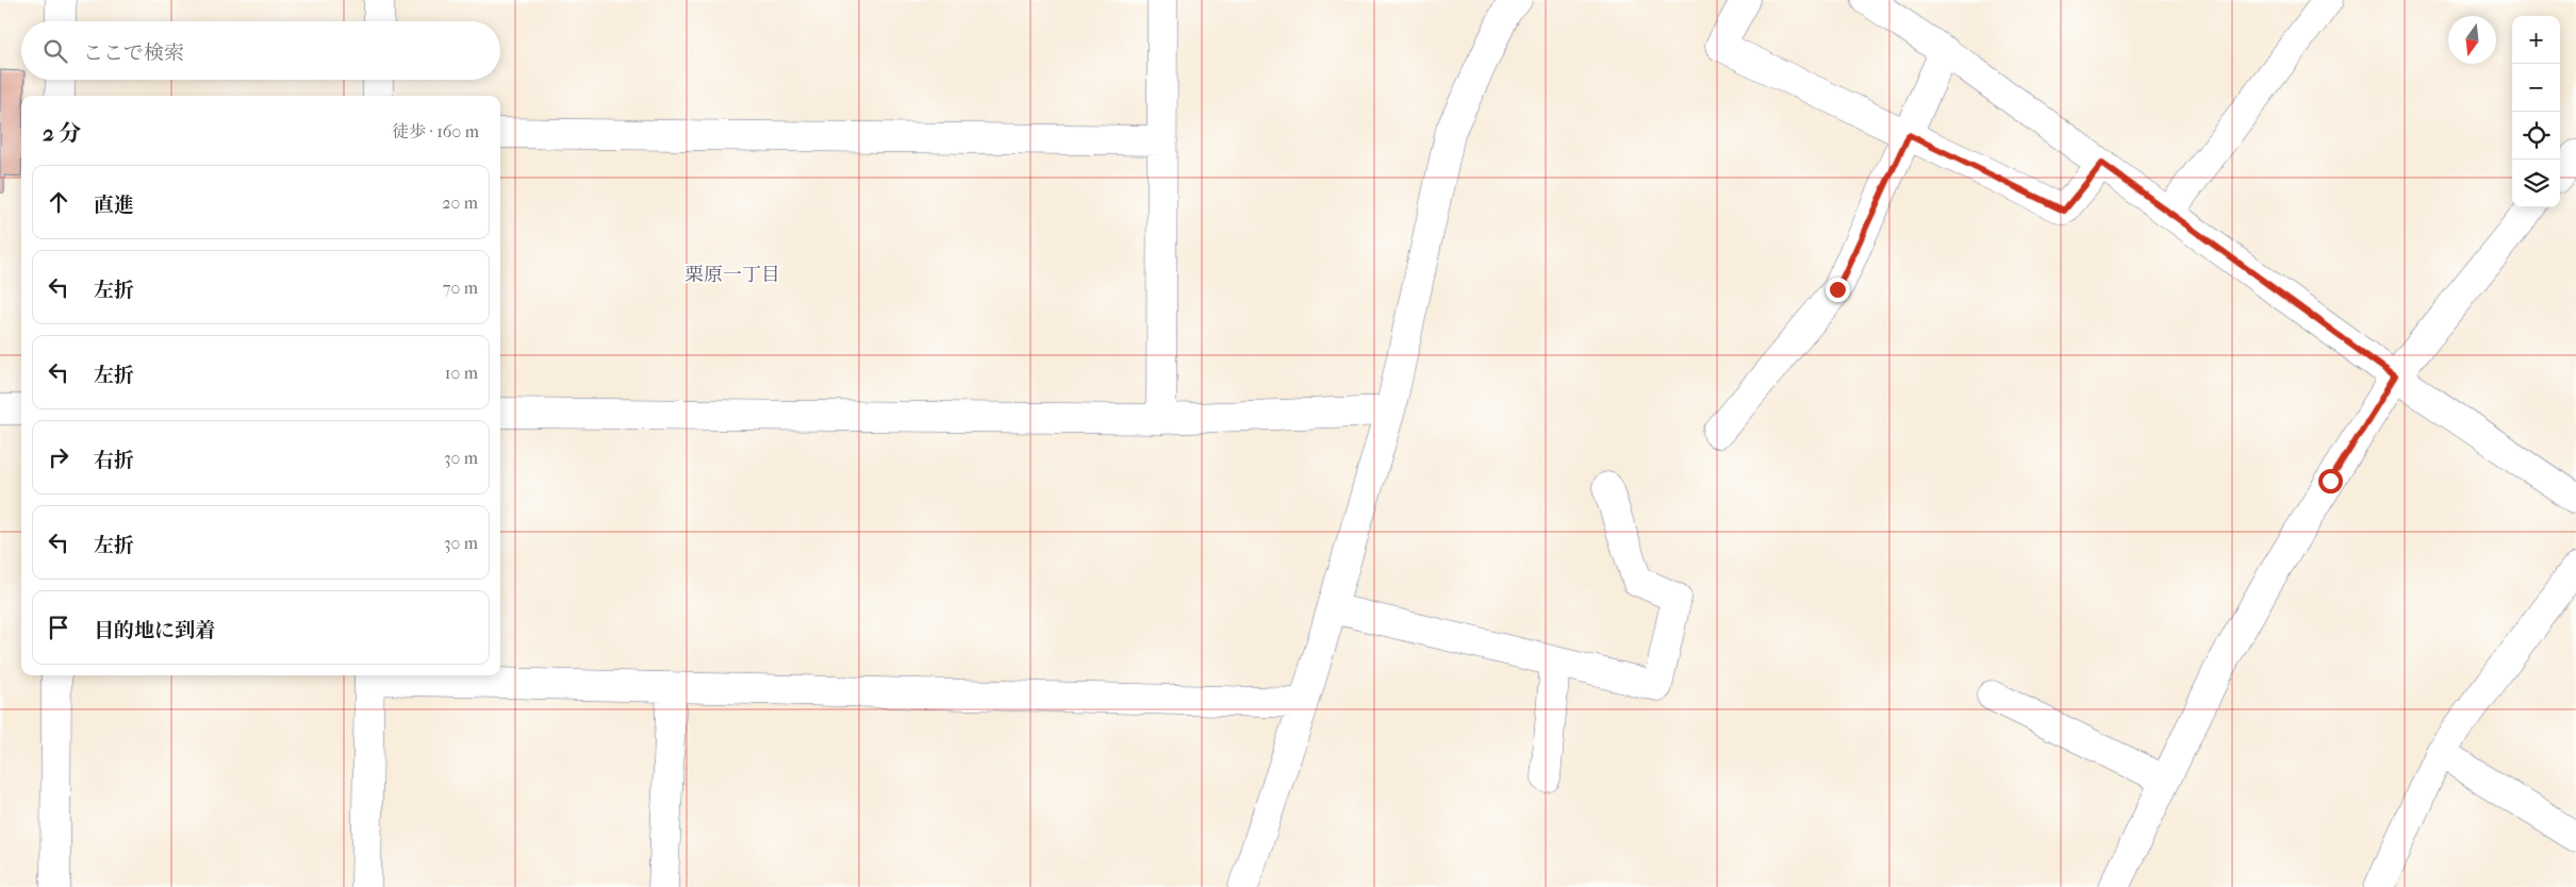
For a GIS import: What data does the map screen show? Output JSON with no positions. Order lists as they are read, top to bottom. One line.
{"districts":["栗原一丁目"],"north":"bottom","page":{"map_buttons":["+","−"],"search":"ここで検索","heading":["2 分","徒歩 · 160 m"],"list":[["直進","20 m"],["左折","70 m"],["左折","10 m"],["右折","30 m"],["左折","30 m"],"目的地に到着"]}}
